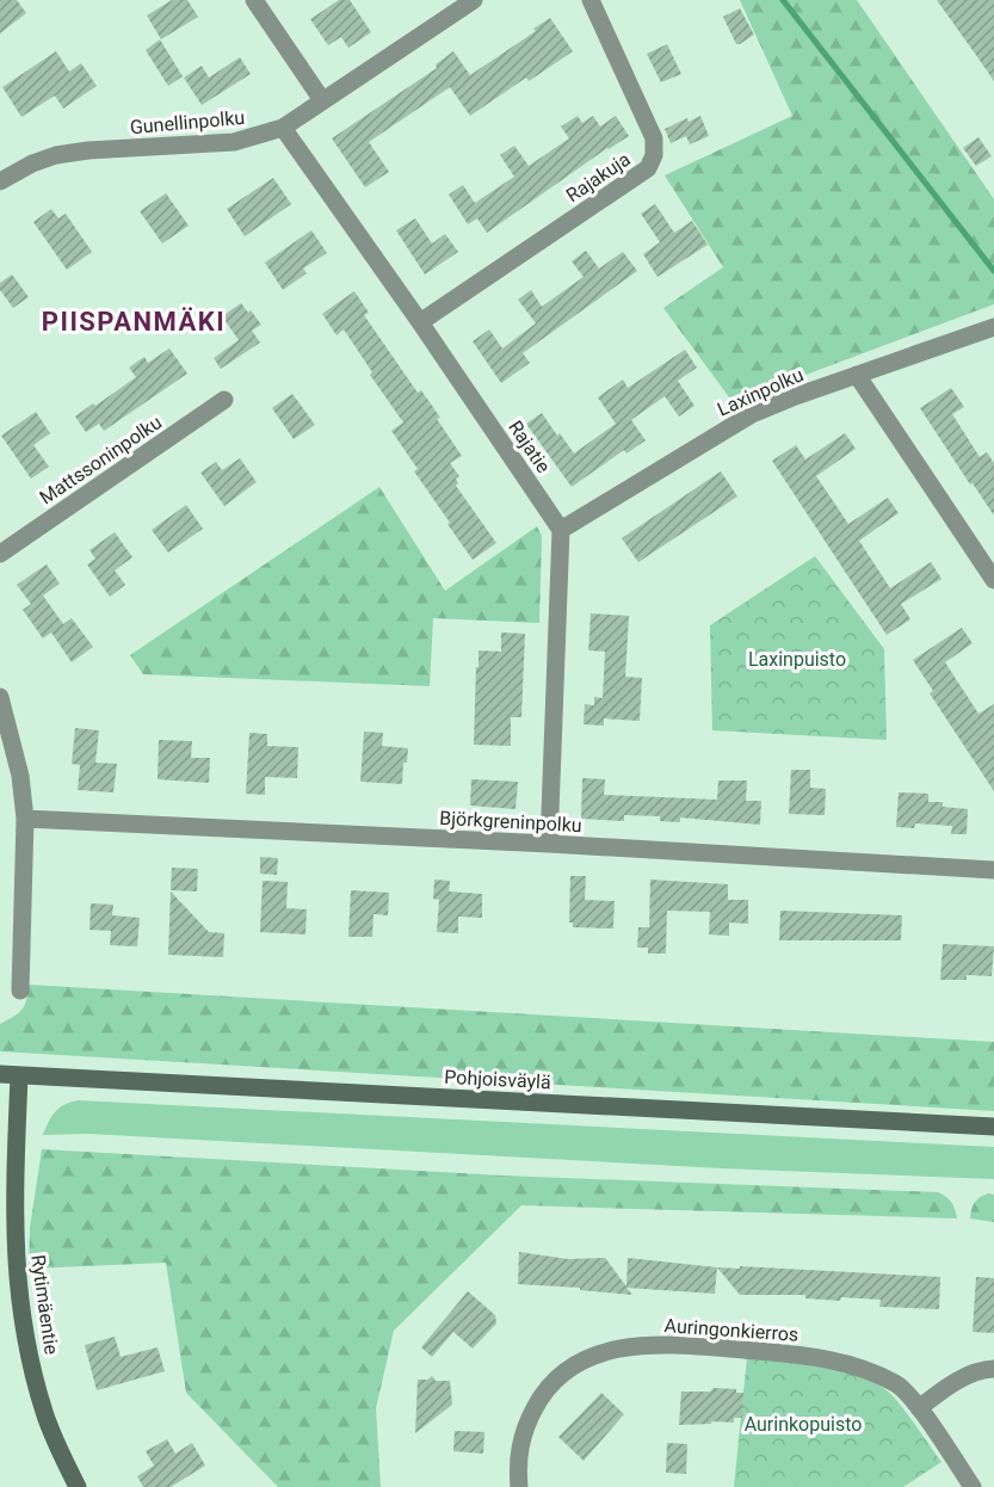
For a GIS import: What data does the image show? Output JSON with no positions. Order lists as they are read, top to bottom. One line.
{"streets":{"main road":["Pohjoisväylä","Rytimäentie"],"street":["Gunellinpolku","Rajakuja","Laxinpolku","Rajatie","Mattssoninpolku","Björkgreninpolku","Auringonkierros"]},"crossings":[["Gunellinpolku","Rajatie"],["Rajakuja","Rajatie"],["Laxinpolku","Rajatie"],["Pohjoisväylä","Rytimäentie"]],"districts":["PIISPANMÄKI"],"parks":["Laxinpuisto","Aurinkopuisto"]}
